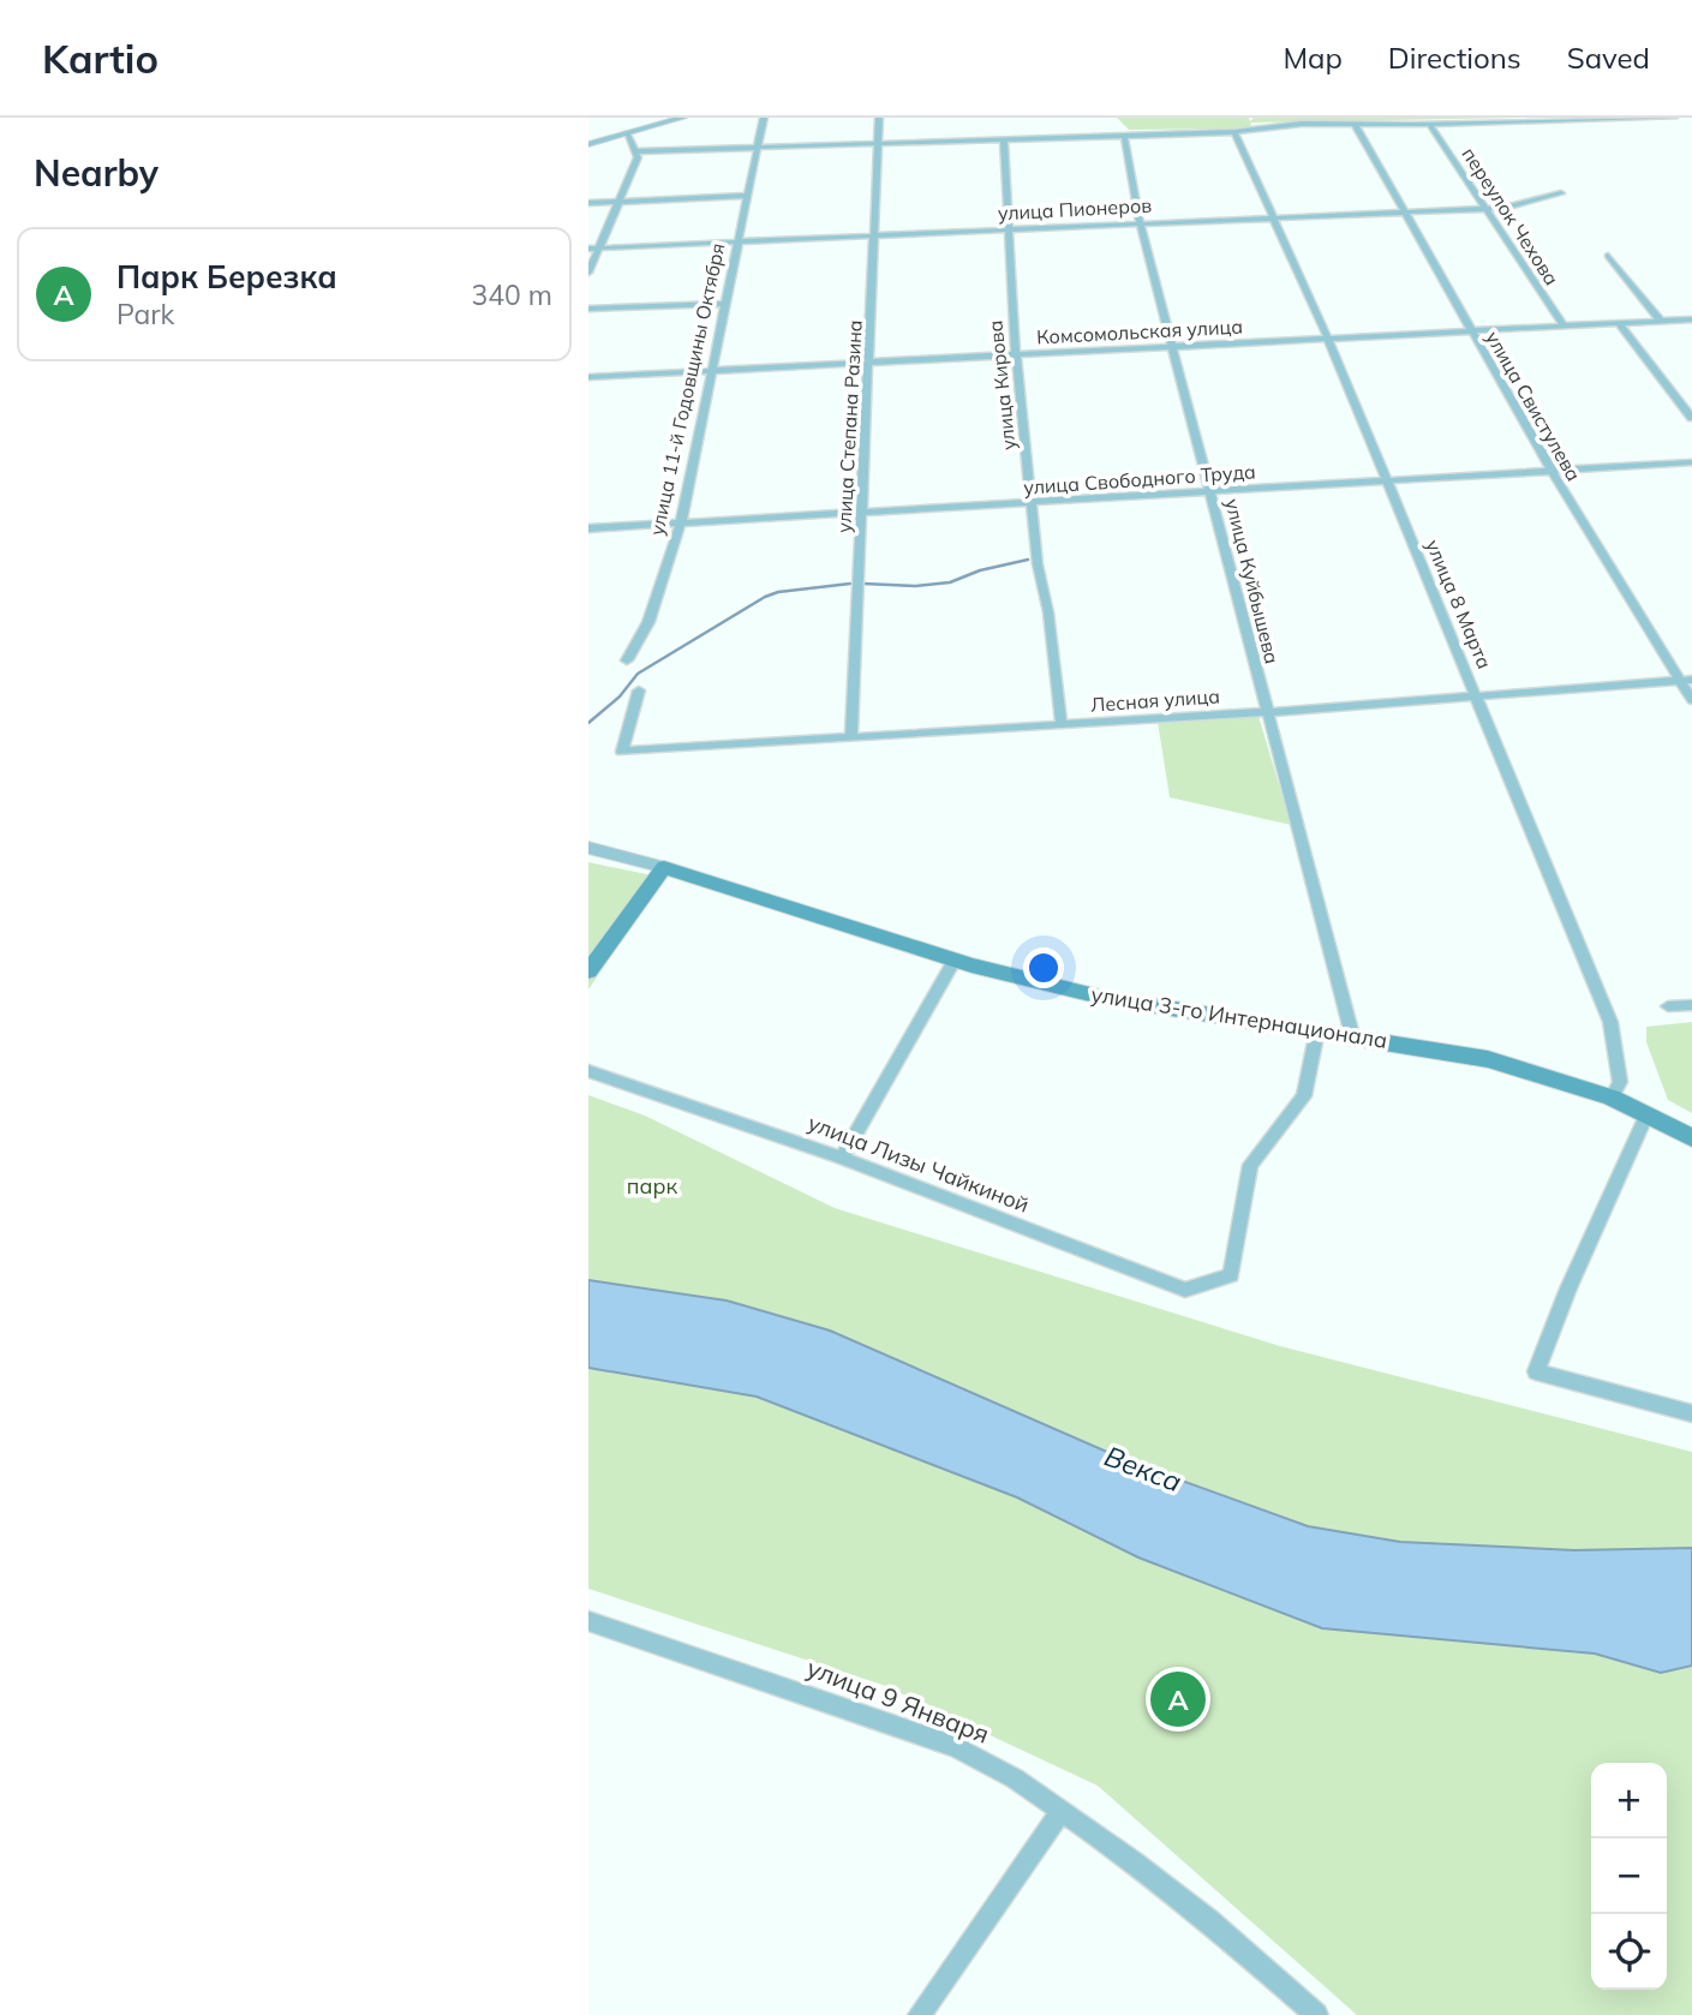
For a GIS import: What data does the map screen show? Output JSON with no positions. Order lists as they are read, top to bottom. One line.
{"streets":{"main road":["улица 3-го Интернационала"],"street":["улица Пионеров","переулок Чехова","Комсомольская улица","улица Кирова","улица 11-й Годовщины Октября","улица Свистулева","улица Степана Разина","улица Свободного Труда","улица Куйбышева","улица 8 Марта","Лесная улица","улица Лизы Чайкиной","улица 9 Января"]},"crossings":[["улица Пионеров","переулок Чехова"],["улица Пионеров","улица Кирова"],["улица Пионеров","улица 11-й Годовщины Октября"],["улица Пионеров","улица Свистулева"],["улица Пионеров","улица Степана Разина"],["улица Пионеров","улица Куйбышева"],["улица Пионеров","улица 8 Марта"],["переулок Чехова","Комсомольская улица"],["Комсомольская улица","улица Кирова"],["Комсомольская улица","улица 11-й Годовщины Октября"],["Комсомольская улица","улица Свистулева"],["Комсомольская улица","улица Степана Разина"],["Комсомольская улица","улица Куйбышева"],["Комсомольская улица","улица 8 Марта"],["улица Кирова","улица Свободного Труда"],["улица Кирова","Лесная улица"],["улица 11-й Годовщины Октября","улица Свободного Труда"],["улица Свистулева","улица Свободного Труда"],["улица Свистулева","Лесная улица"],["улица Степана Разина","улица Свободного Труда"],["улица Степана Разина","Лесная улица"],["улица Свободного Труда","улица Куйбышева"],["улица Свободного Труда","улица 8 Марта"],["улица Куйбышева","Лесная улица"],["улица Куйбышева","улица 3-го Интернационала"],["улица 8 Марта","Лесная улица"],["улица 8 Марта","улица 3-го Интернационала"],["улица 3-го Интернационала","улица Лизы Чайкиной"]],"water":["Векса"],"parks":["парк"],"page":{"header":"Kartio","nav":["Map","Directions","Saved"],"heading":"Nearby","list":[{"mark":"A","name":"Парк Березка","note":"Park","value":"340 m"}],"pins":"A","map_buttons":["+","−"]}}
